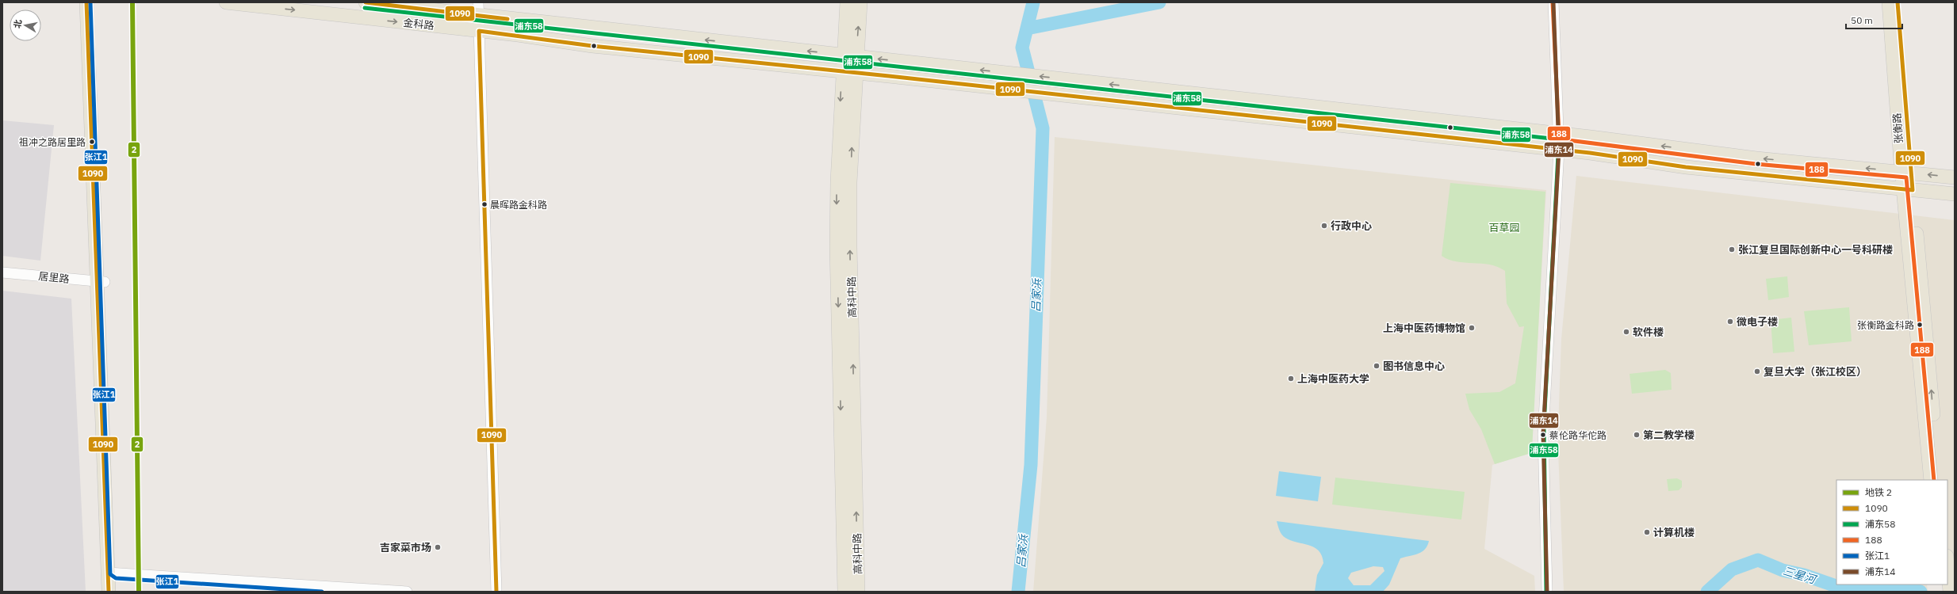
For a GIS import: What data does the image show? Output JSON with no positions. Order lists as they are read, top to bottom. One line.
{"streets":{"main road":["金科路","张衡路","高科中路"],"street":["居里路"]},"crossings":[["金科路","张衡路"],["金科路","高科中路"]],"water":["吕家浜","三星河"],"parks":["百草园"],"places":["祖冲之路居里路","晨晖路金科路","行政中心","张江复旦国际创新中心一号科研楼","微电子楼","张衡路金科路","上海中医药博物馆","软件楼","图书信息中心","复旦大学（张江校区）","上海中医药大学","蔡伦路华佗路","第二教学楼","计算机楼","吉家菜市场"],"lines":["metro line 2","transit line 1090","transit line 188","transit line 张江1","transit line 浦东14","transit line 浦东58"],"legend":["地铁 2","1090","浦东58","188","张江1","浦东14"],"scale_bar":"50 m","north":"left"}
